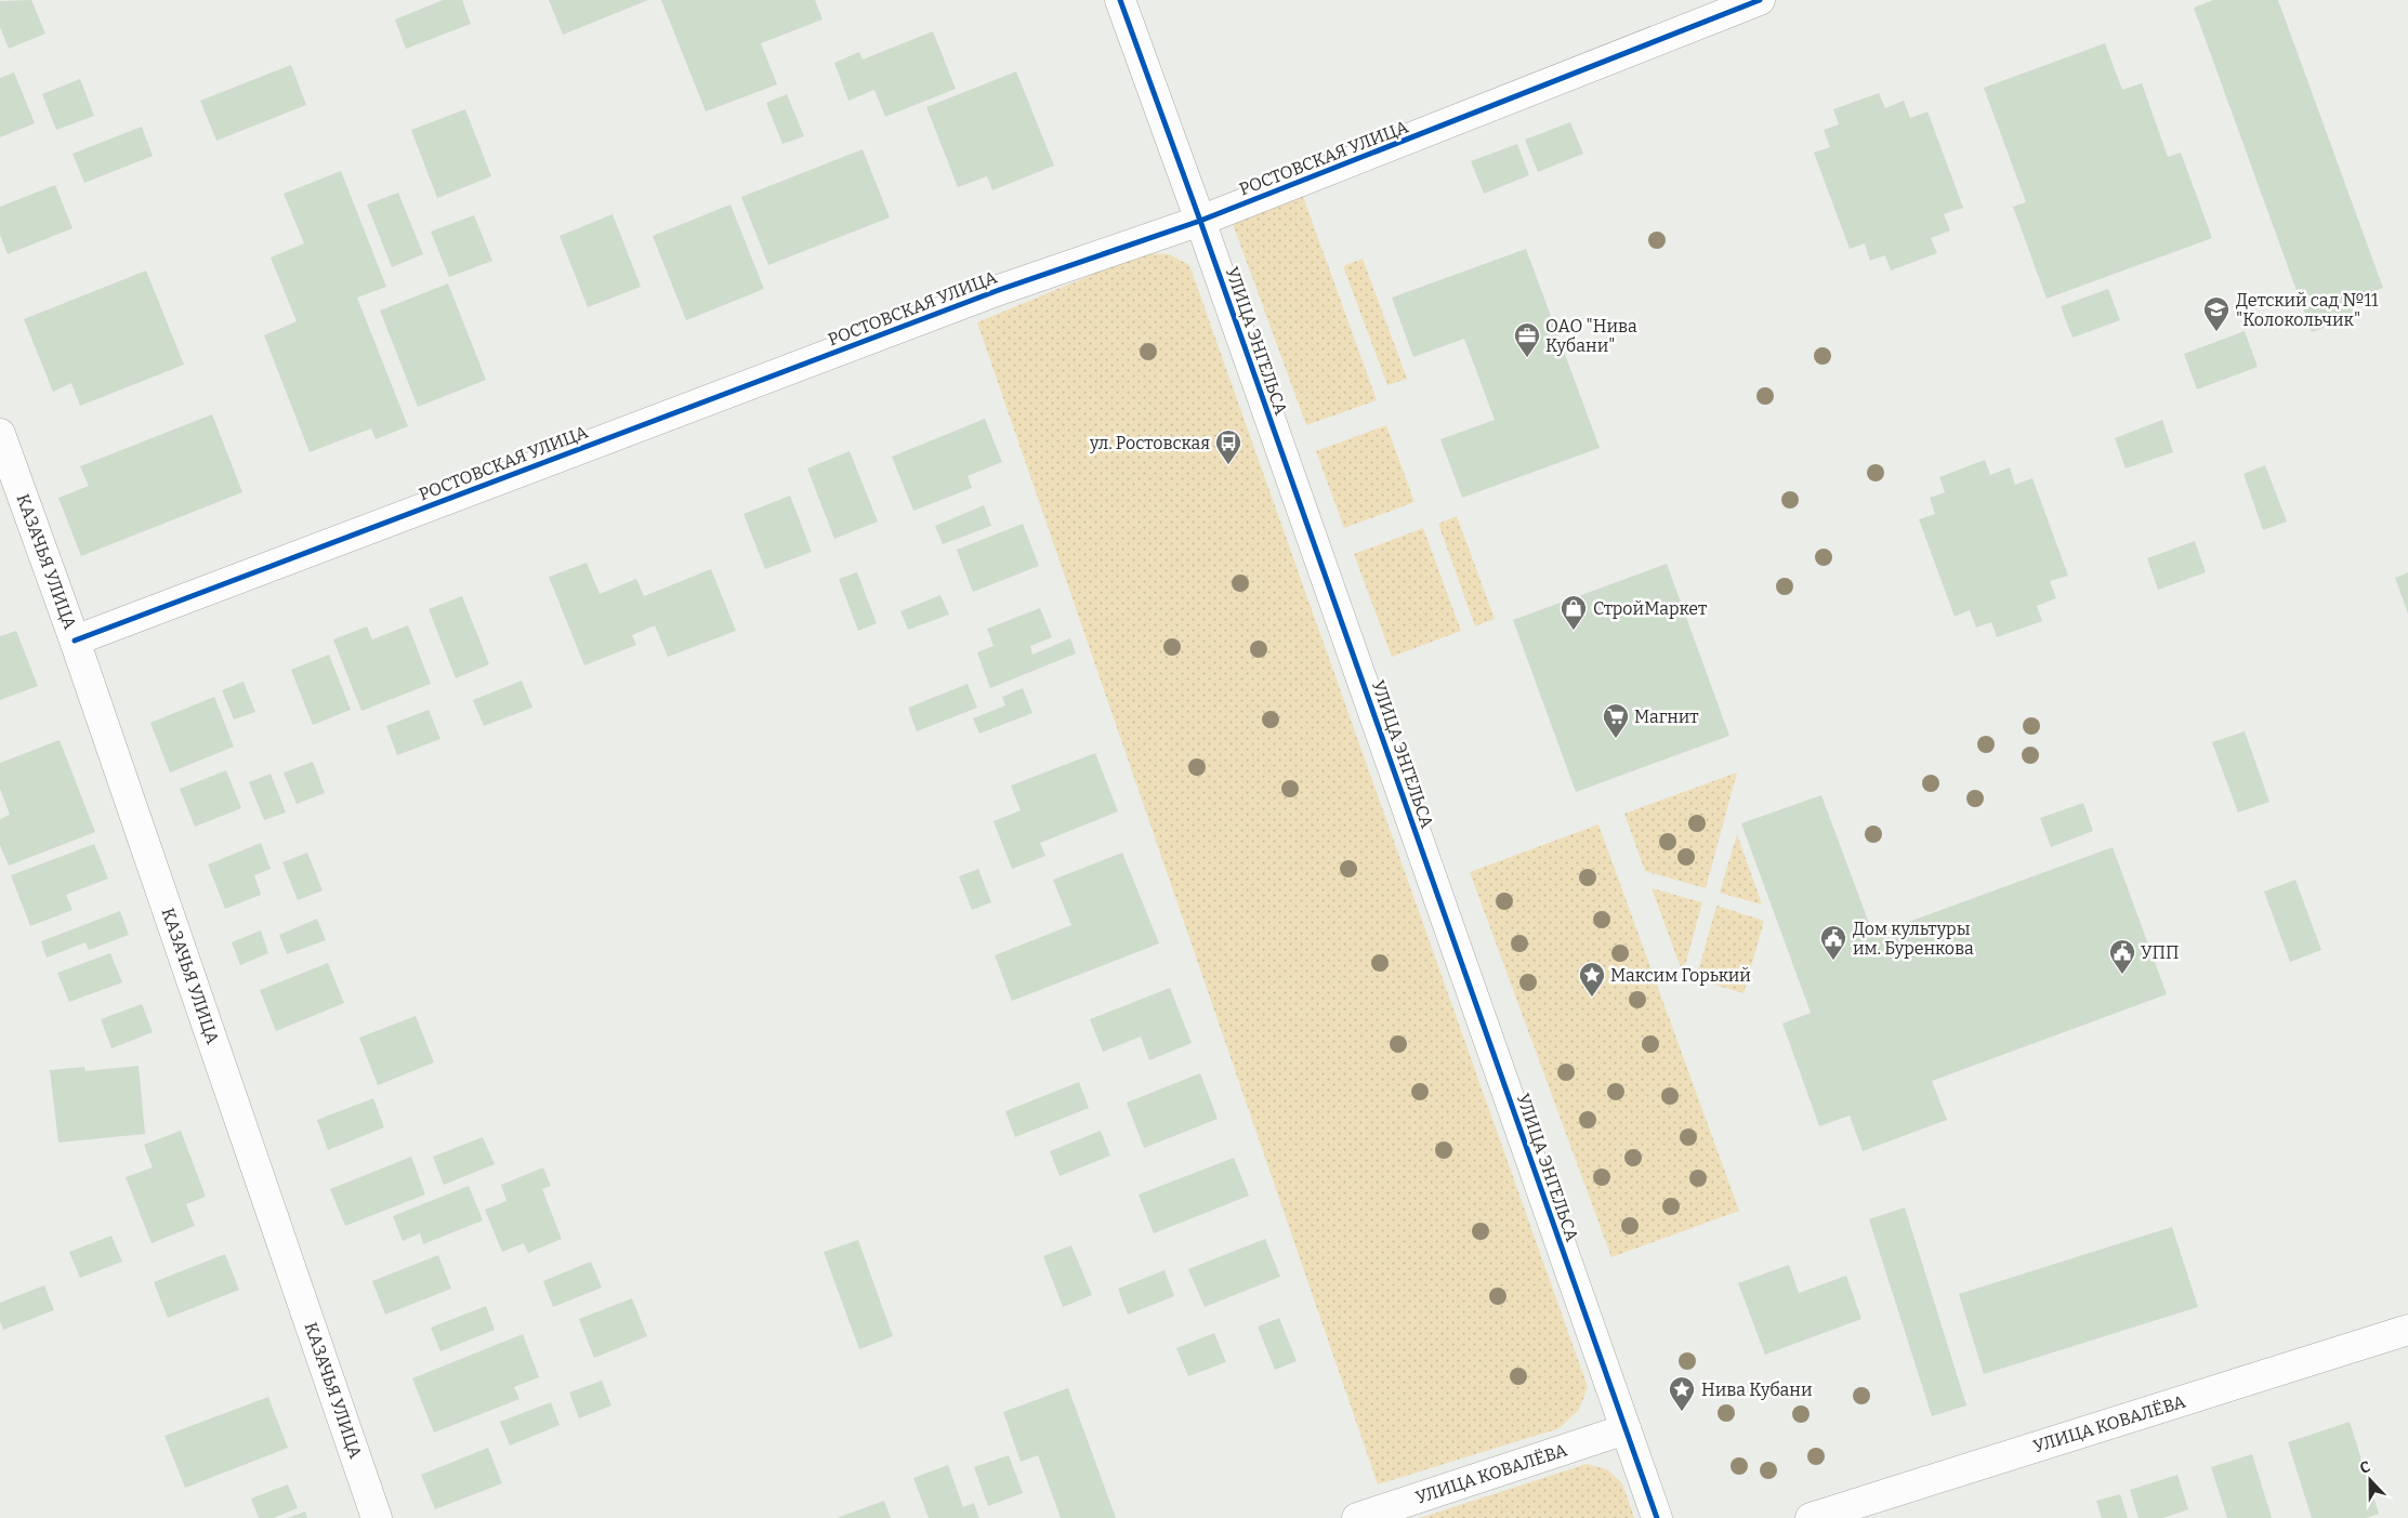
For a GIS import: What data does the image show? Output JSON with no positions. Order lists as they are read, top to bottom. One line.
{"streets":{"street":["РОСТОВСКАЯ УЛИЦА","УЛИЦА ЭНГЕЛЬСА","КАЗАЧЬЯ УЛИЦА","УЛИЦА КОВАЛЁВА"]},"crossings":[["РОСТОВСКАЯ УЛИЦА","УЛИЦА ЭНГЕЛЬСА"],["РОСТОВСКАЯ УЛИЦА","КАЗАЧЬЯ УЛИЦА"],["УЛИЦА ЭНГЕЛЬСА","УЛИЦА КОВАЛЁВА"]],"places":{"school or university":["Детский сад №11 \"Колокольчик\""],"office":["ОАО \"Нива Кубани\""],"bus stop":["ул. Ростовская"],"shop":["СтройМаркет"],"supermarket":["Магнит"],"public building":["Дом культуры им. Буренкова","УПП"],"place":["Максим Горький","Нива Кубани"]},"north":"top"}
